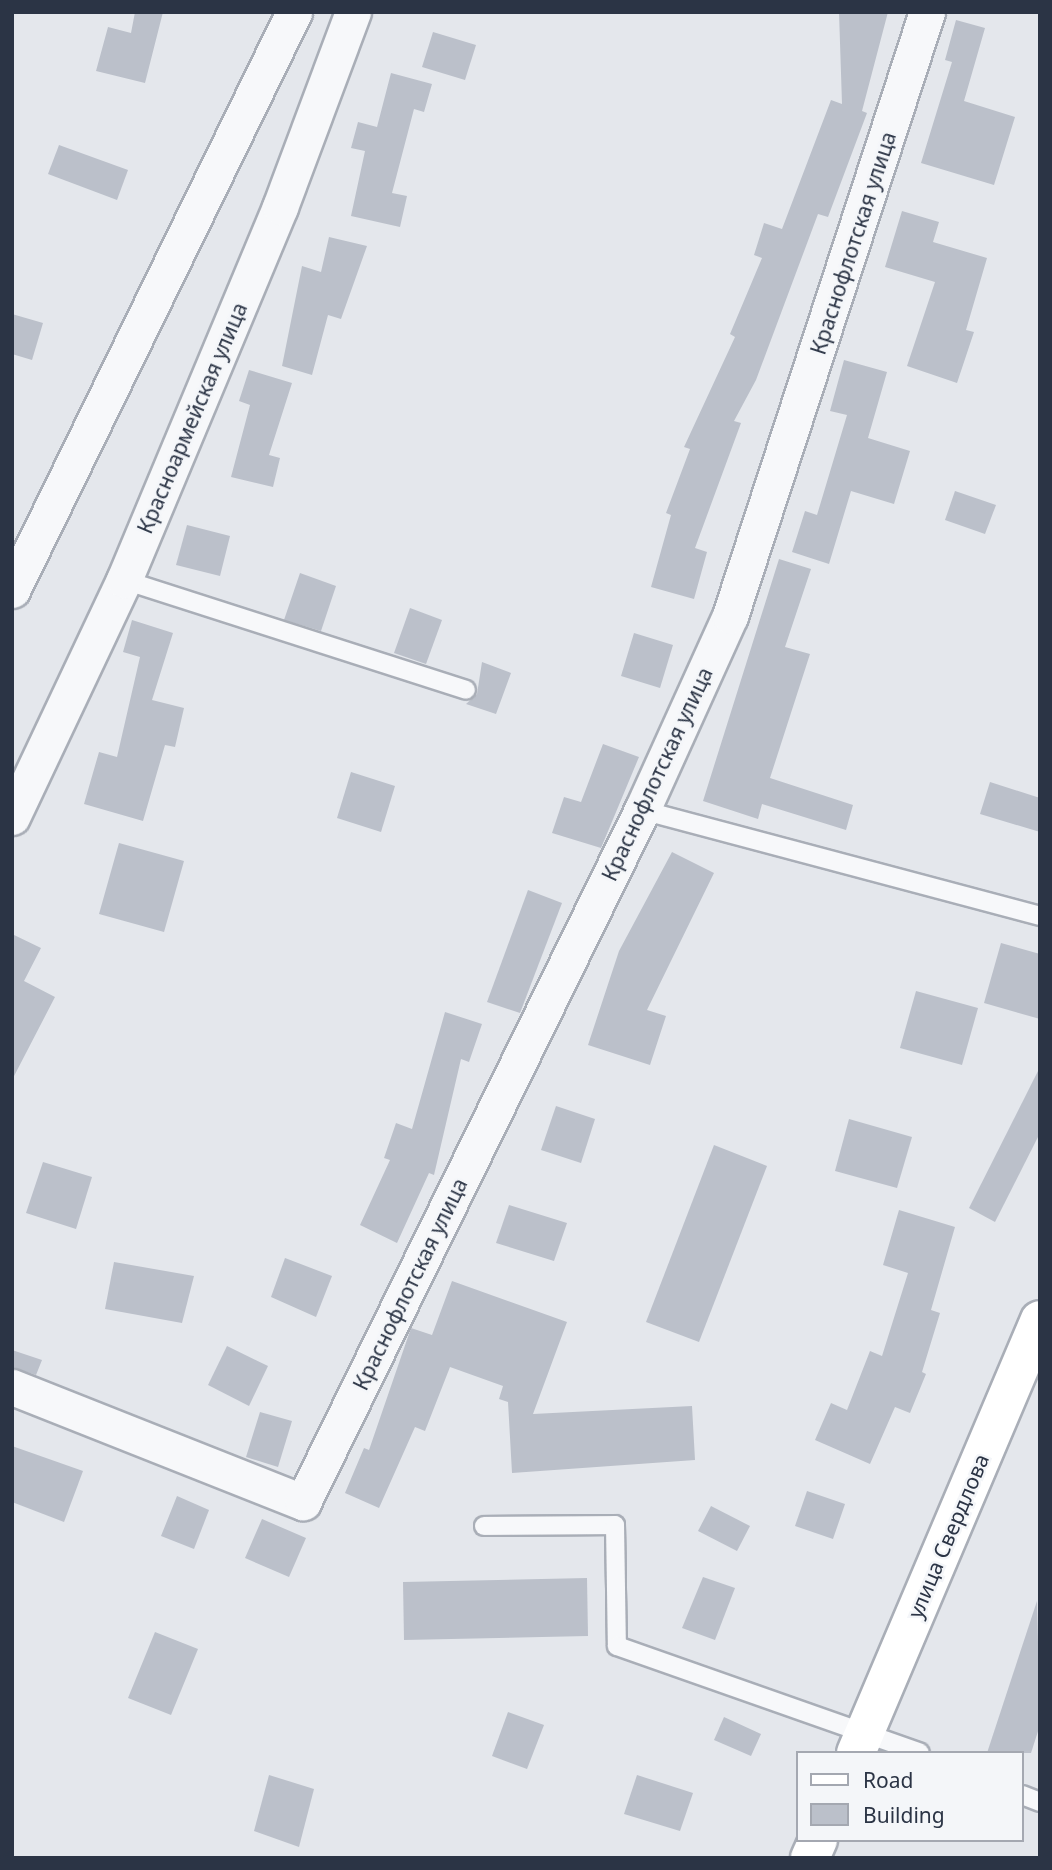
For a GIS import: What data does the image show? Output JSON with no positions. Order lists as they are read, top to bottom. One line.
{"streets":{"main road":["улица Свердлова"],"street":["Краснофлотская улица","Красноармейская улица"]},"legend":["Road","Building"]}
